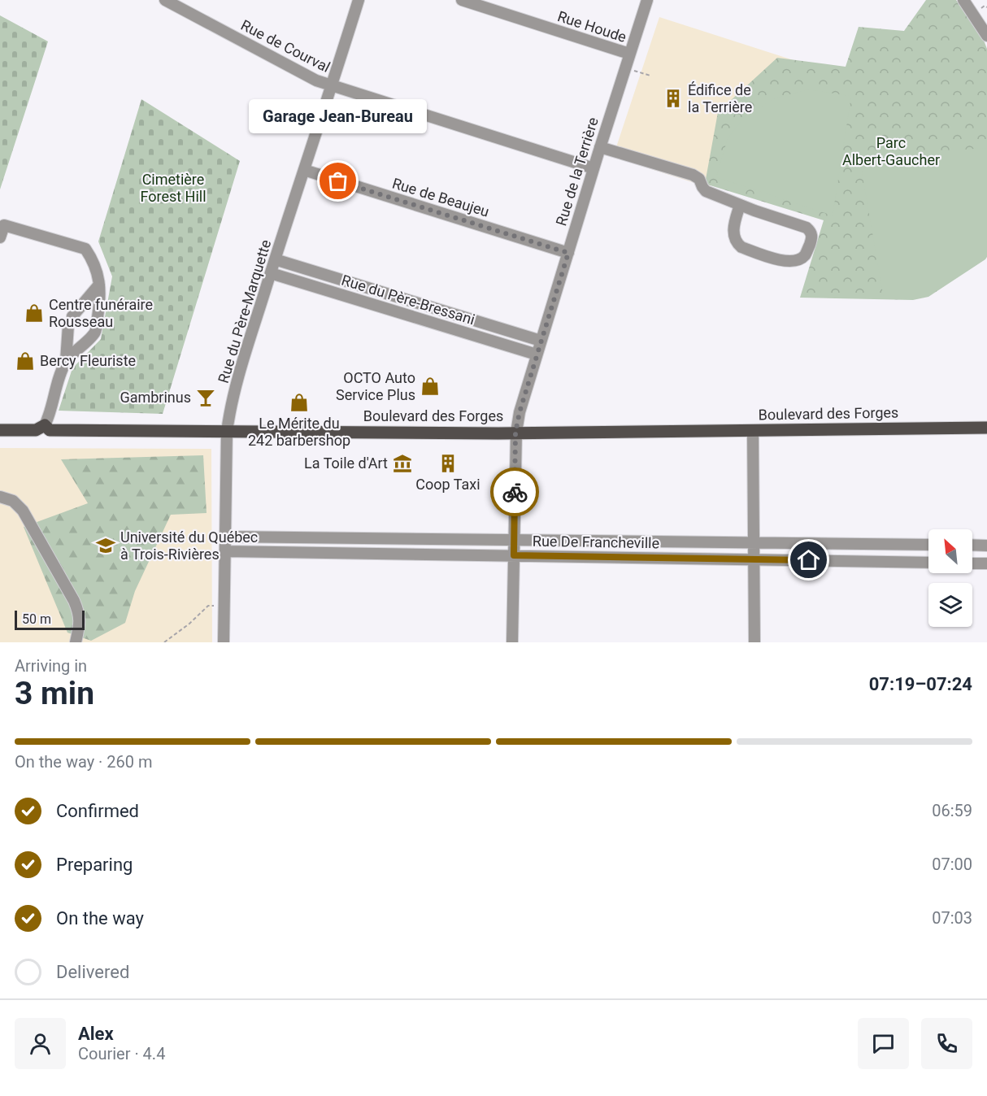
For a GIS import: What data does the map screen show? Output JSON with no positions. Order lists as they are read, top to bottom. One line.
{"streets":{"main road":["Boulevard des Forges"],"street":["Rue Houde","Rue de Courval","Rue de la Terrière","Rue de Beaujeu","Rue du Père-Bressani","Rue du Père-Marquette","Rue De Francheville"]},"crossings":[["Rue Houde","Rue de la Terrière"],["Rue de Courval","Rue de la Terrière"],["Rue de Courval","Rue du Père-Marquette"],["Rue de la Terrière","Rue de Beaujeu"],["Rue de la Terrière","Rue du Père-Bressani"],["Rue de la Terrière","Boulevard des Forges"],["Rue de la Terrière","Rue De Francheville"],["Rue de Beaujeu","Rue du Père-Marquette"],["Rue du Père-Bressani","Rue du Père-Marquette"],["Rue du Père-Marquette","Boulevard des Forges"],["Rue du Père-Marquette","Rue De Francheville"]],"parks":["Parc Albert-Gaucher","Cimetière Forest Hill"],"places":{"building":["Édifice de la Terrière","Coop Taxi"],"other":["Garage Jean-Bureau"],"shop":["Centre funéraire Rousseau","Bercy Fleuriste","OCTO Auto Service Plus","Le Mérite du 242 barbershop"],"bar":["Gambrinus"],"museum":["La Toile d'Art"],"school or university":["Université du Québec à Trois-Rivières"]},"scale_bar":"50 m","north":"top left","page":{"bubble":"Garage Jean-Bureau","scale":"50 m","heading":["3 min","Arriving in","07:19–07:24"],"panel":["Alex","Courier · 4.4"],"bar":"On the way · 260 m","list":[["Confirmed","06:59"],["Preparing","07:00"],["On the way","07:03"],"Delivered"]}}
